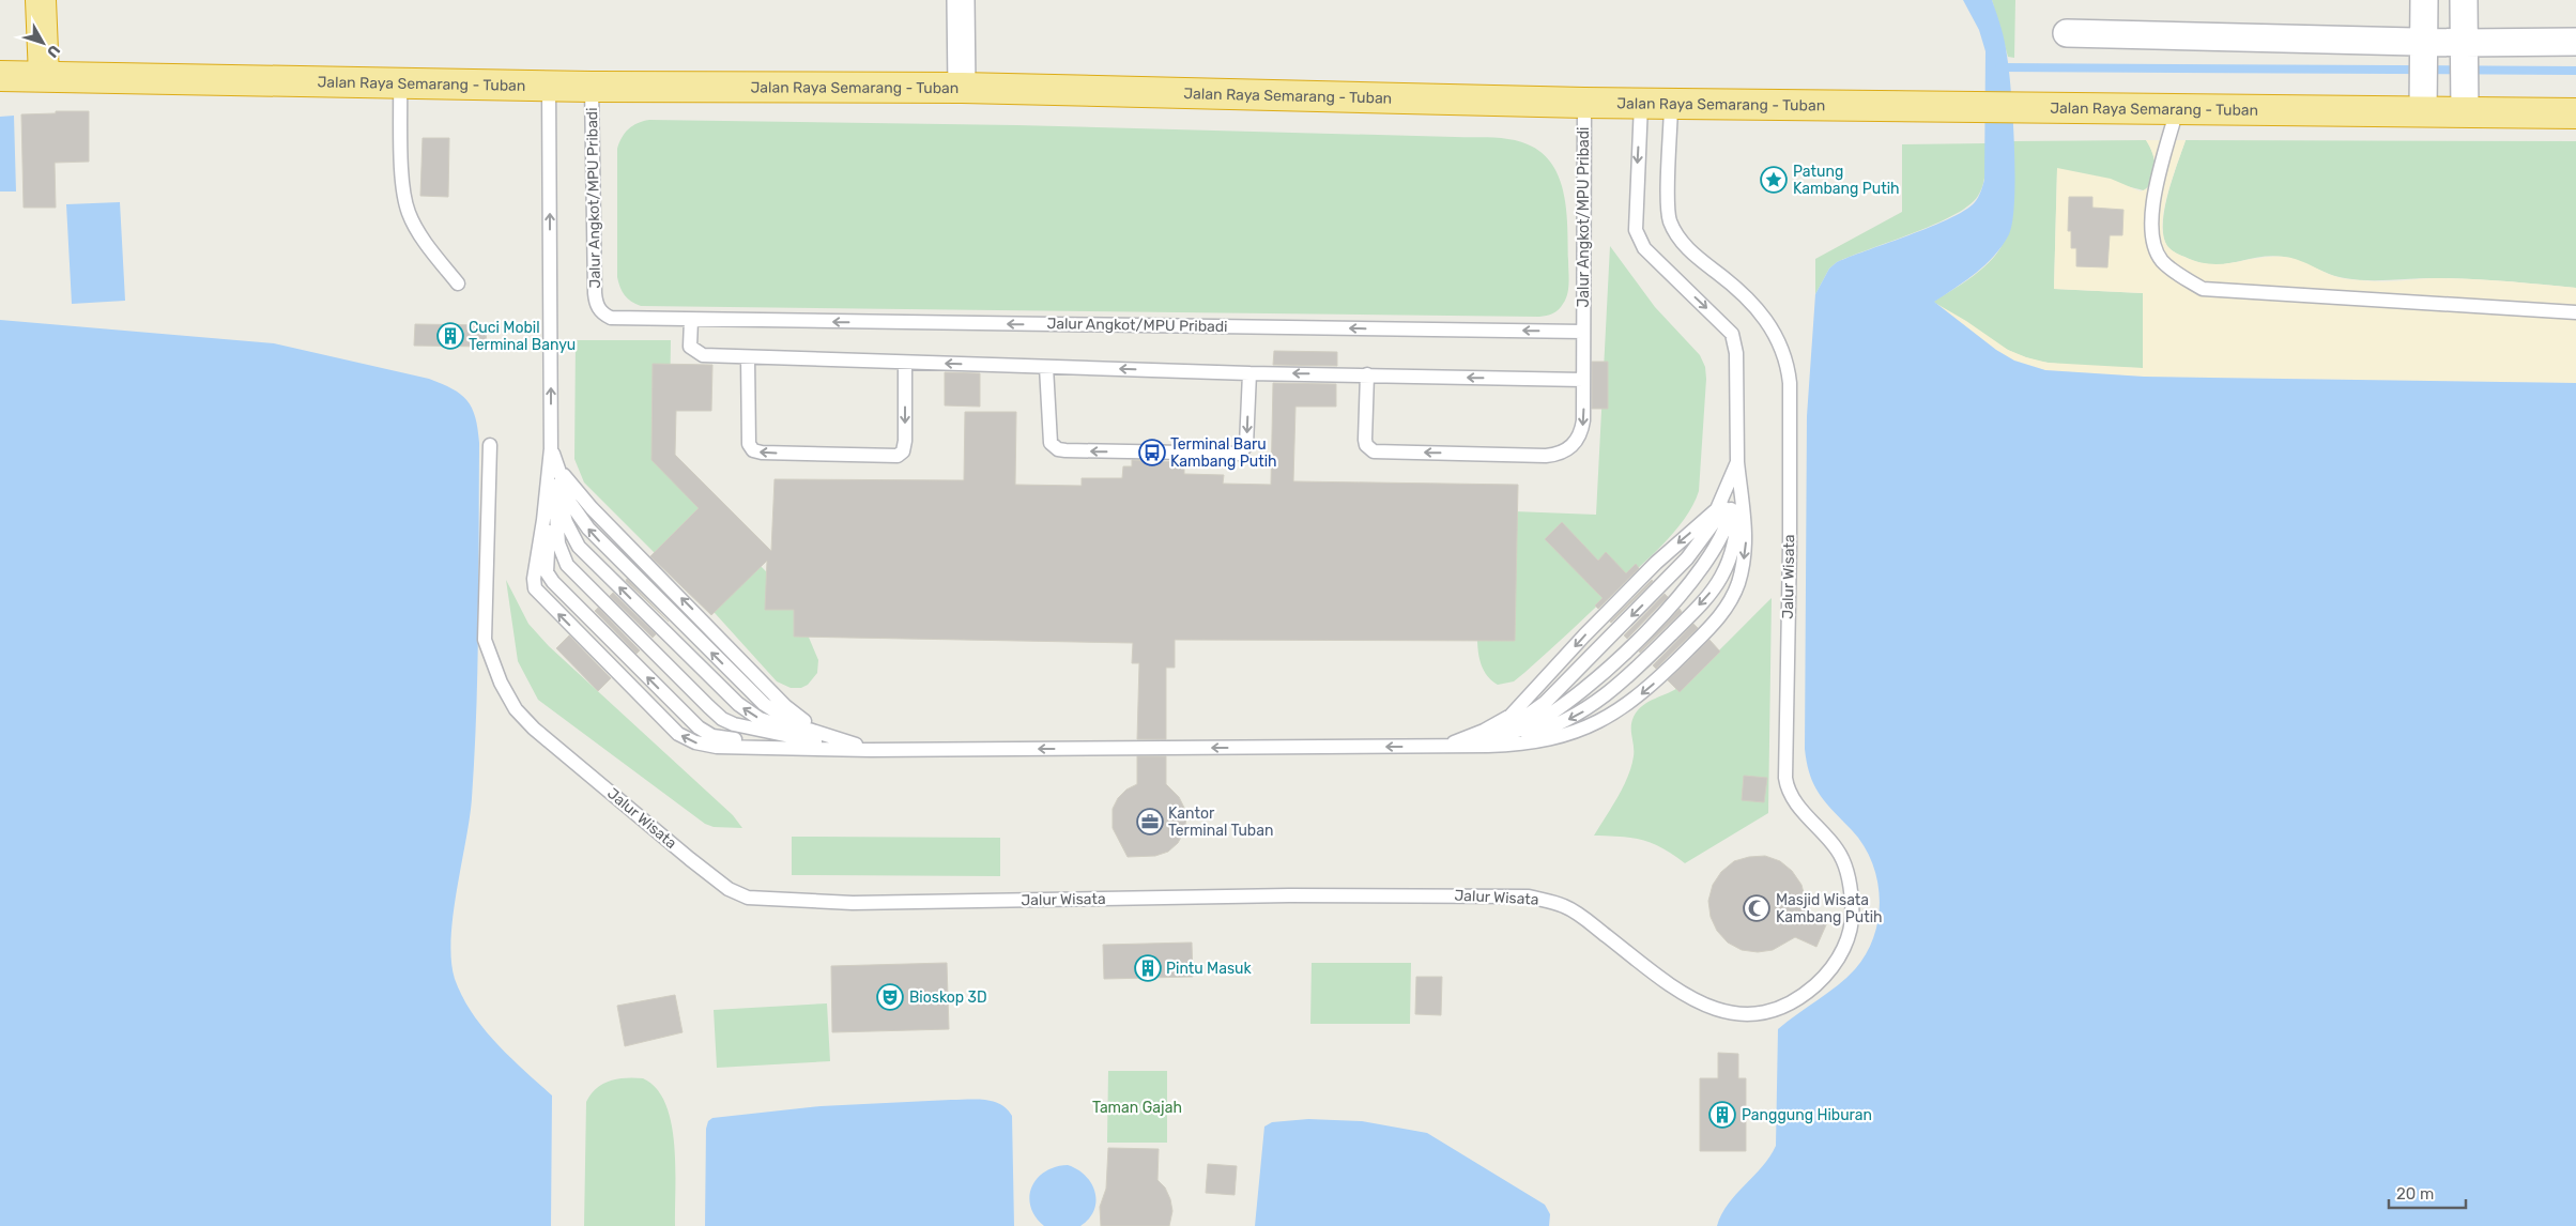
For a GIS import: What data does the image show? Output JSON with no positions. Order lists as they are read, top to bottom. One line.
{"streets":{"highway":["Jalan Raya Semarang - Tuban"],"lane":["Jalur Angkot/MPU Pribadi","Jalur Wisata"]},"crossings":[["Jalan Raya Semarang - Tuban","Jalur Angkot/MPU Pribadi"],["Jalan Raya Semarang - Tuban","Jalur Wisata"]],"parks":["Taman Gajah"],"places":{"place":["Patung Kambang Putih"],"building":["Cuci Mobil Terminal Banyu","Pintu Masuk","Panggung Hiburan"],"bus stop":["Terminal Baru Kambang Putih"],"office":["Kantor Terminal Tuban"],"mosque":["Masjid Wisata Kambang Putih"],"theatre":["Bioskop 3D"]},"scale_bar":"20 m","north":"bottom right"}
